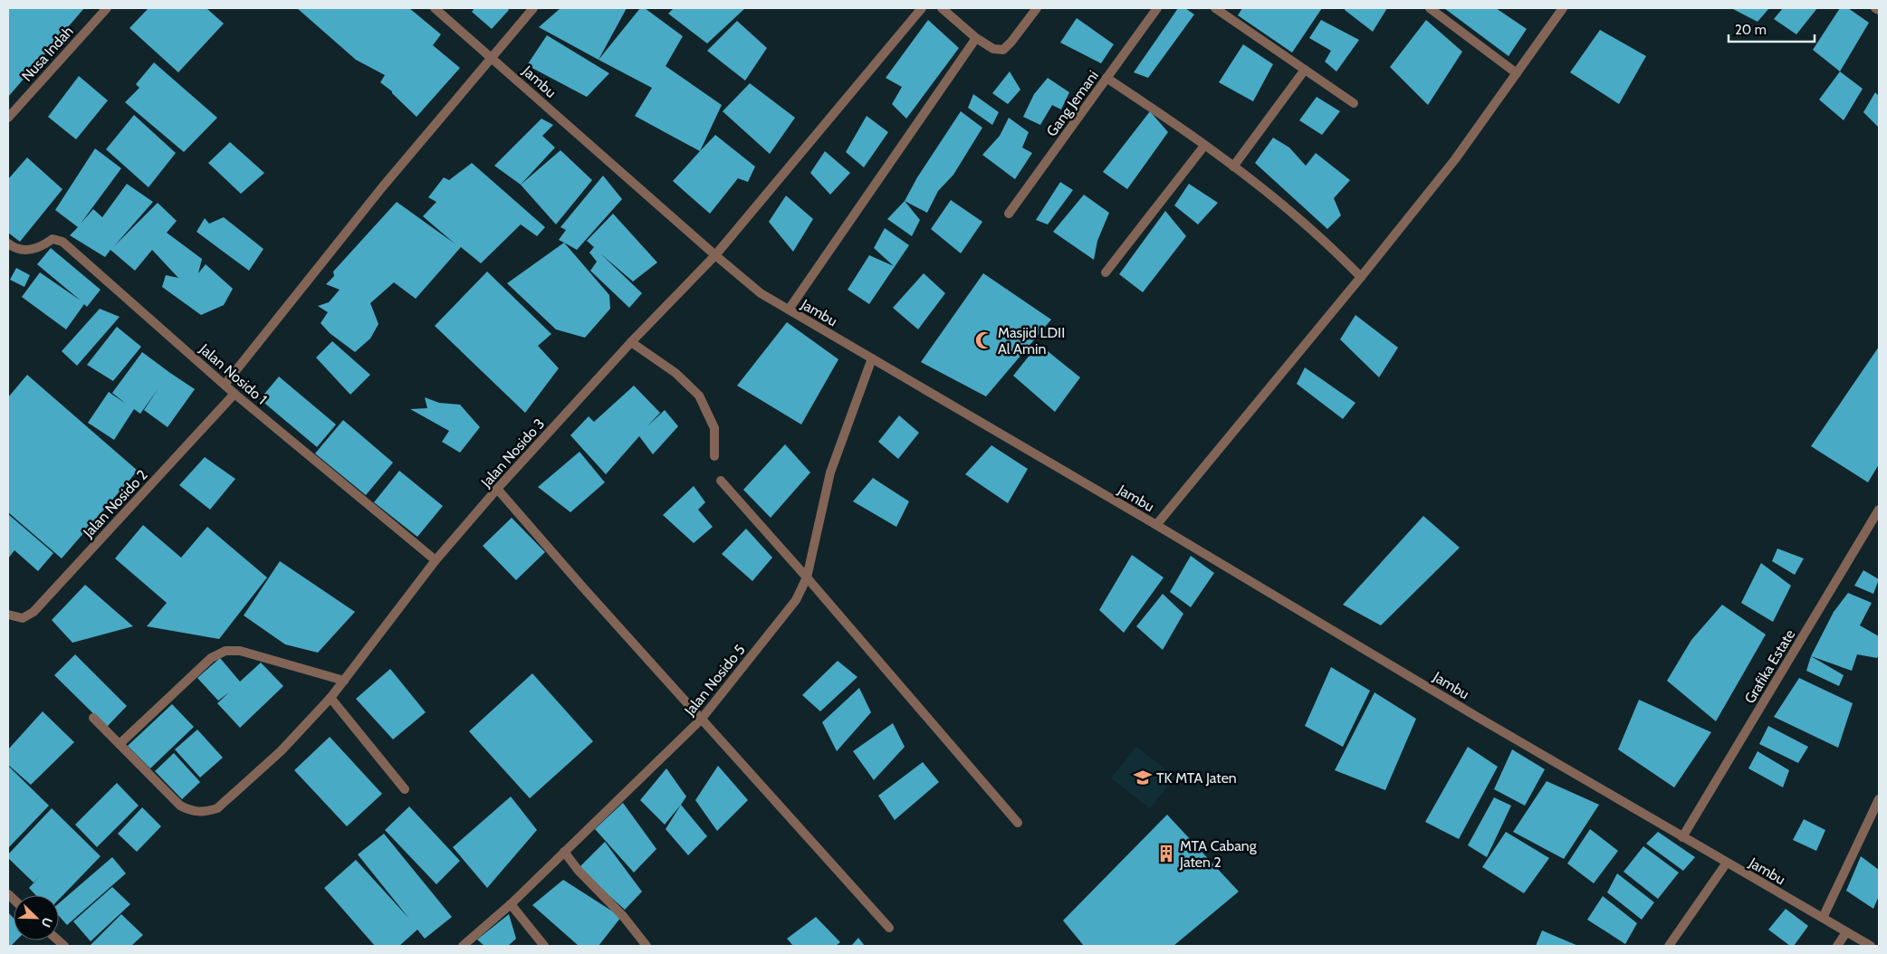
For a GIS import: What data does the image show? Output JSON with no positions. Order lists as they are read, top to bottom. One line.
{"streets":{"street":["Nusa Indah","Jambu","Gang Jemani","Jalan Nosido 1","Jalan Nosido 3","Jalan Nosido 2","Grafika Estate","Jalan Nosido 5"]},"crossings":[["Jambu","Jalan Nosido 3"],["Jambu","Grafika Estate"],["Jambu","Jalan Nosido 5"],["Jalan Nosido 1","Jalan Nosido 3"],["Jalan Nosido 1","Jalan Nosido 2"]],"places":{"mosque":["Masjid LDII Al Amin"],"school or university":["TK MTA Jaten"],"building":["MTA Cabang Jaten 2"]},"scale_bar":"20 m","north":"bottom right"}
